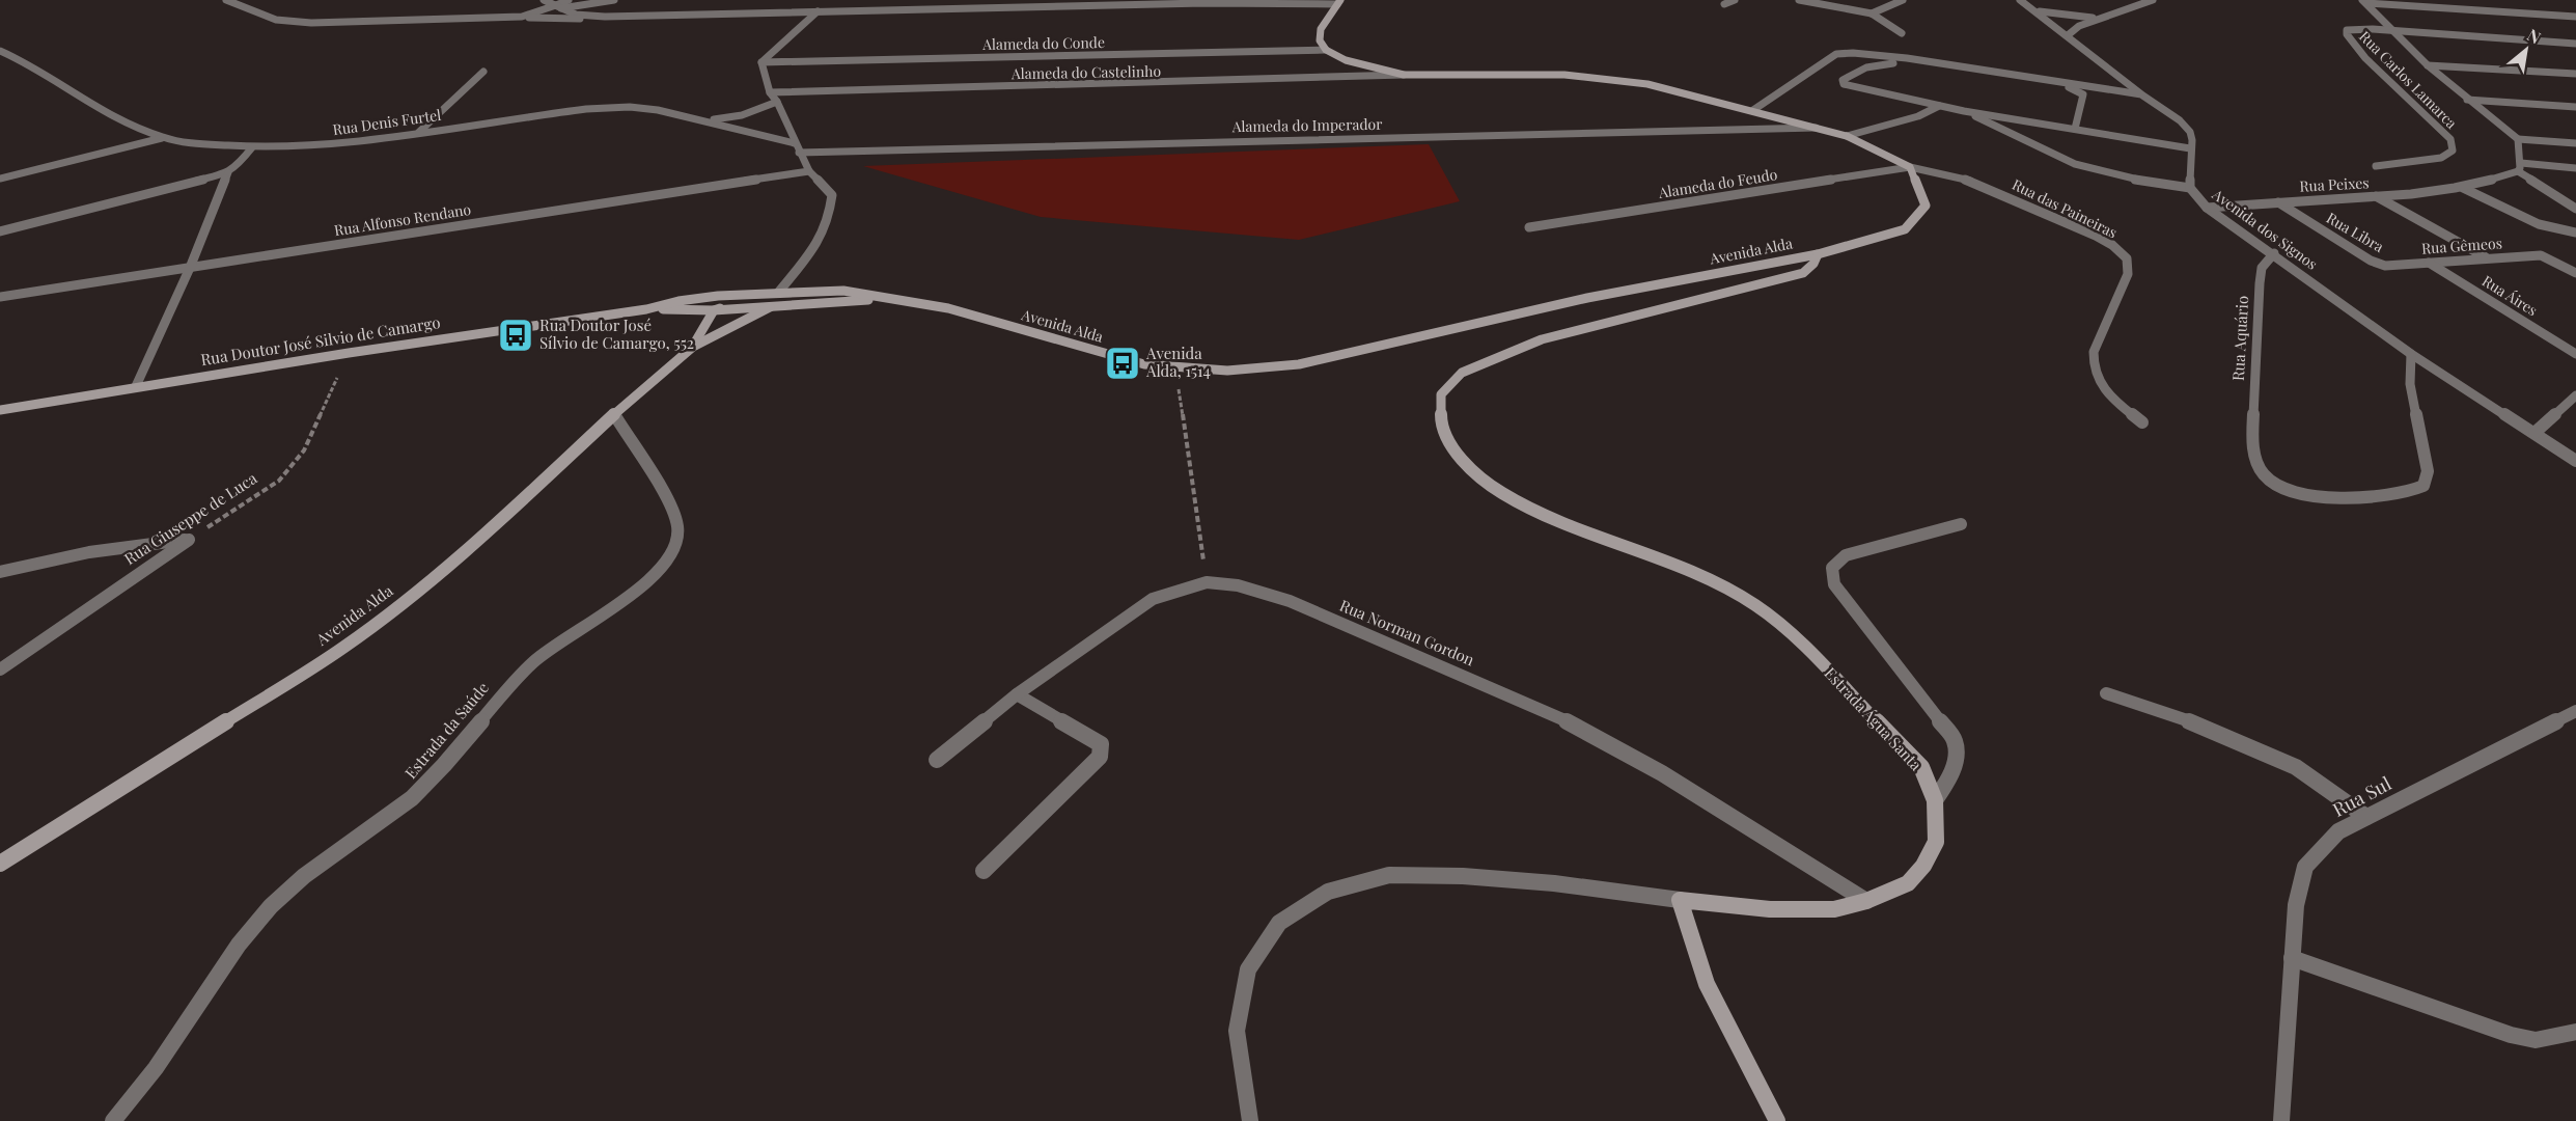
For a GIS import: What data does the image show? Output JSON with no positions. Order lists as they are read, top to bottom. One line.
{"streets":{"street":["Alameda do Conde","Alameda do Castelinho","Rua Carlos Lamarca","Rua Denis Furtel","Alameda do Imperador","Alameda do Feudo","Rua Peixes","Rua das Paineiras","Rua Alfonso Rendano","Avenida dos Signos","Rua Libra","Rua Gêmeos","Avenida Alda","Rua Áires","Rua Aquário","Rua Doutor José Silvio de Camargo","Rua Giuseppe de Luca","Rua Norman Gordon","Estrada Água Santa","Estrada da Saúde","Rua Sul"]},"crossings":[["Alameda do Feudo","Rua das Paineiras"],["Alameda do Feudo","Avenida Alda"],["Rua Peixes","Avenida dos Signos"],["Rua Peixes","Rua Libra"],["Rua das Paineiras","Avenida Alda"],["Avenida dos Signos","Rua Aquário"],["Rua Libra","Rua Gêmeos"],["Rua Gêmeos","Rua Áires"],["Avenida Alda","Rua Doutor José Silvio de Camargo"],["Avenida Alda","Estrada Água Santa"],["Avenida Alda","Estrada da Saúde"],["Rua Doutor José Silvio de Camargo","Rua Giuseppe de Luca"],["Rua Norman Gordon","Estrada Água Santa"]],"places":{"bus stop":["Rua Doutor José Sílvio de Camargo, 552","Avenida Alda, 1514"]},"north":"top right"}
